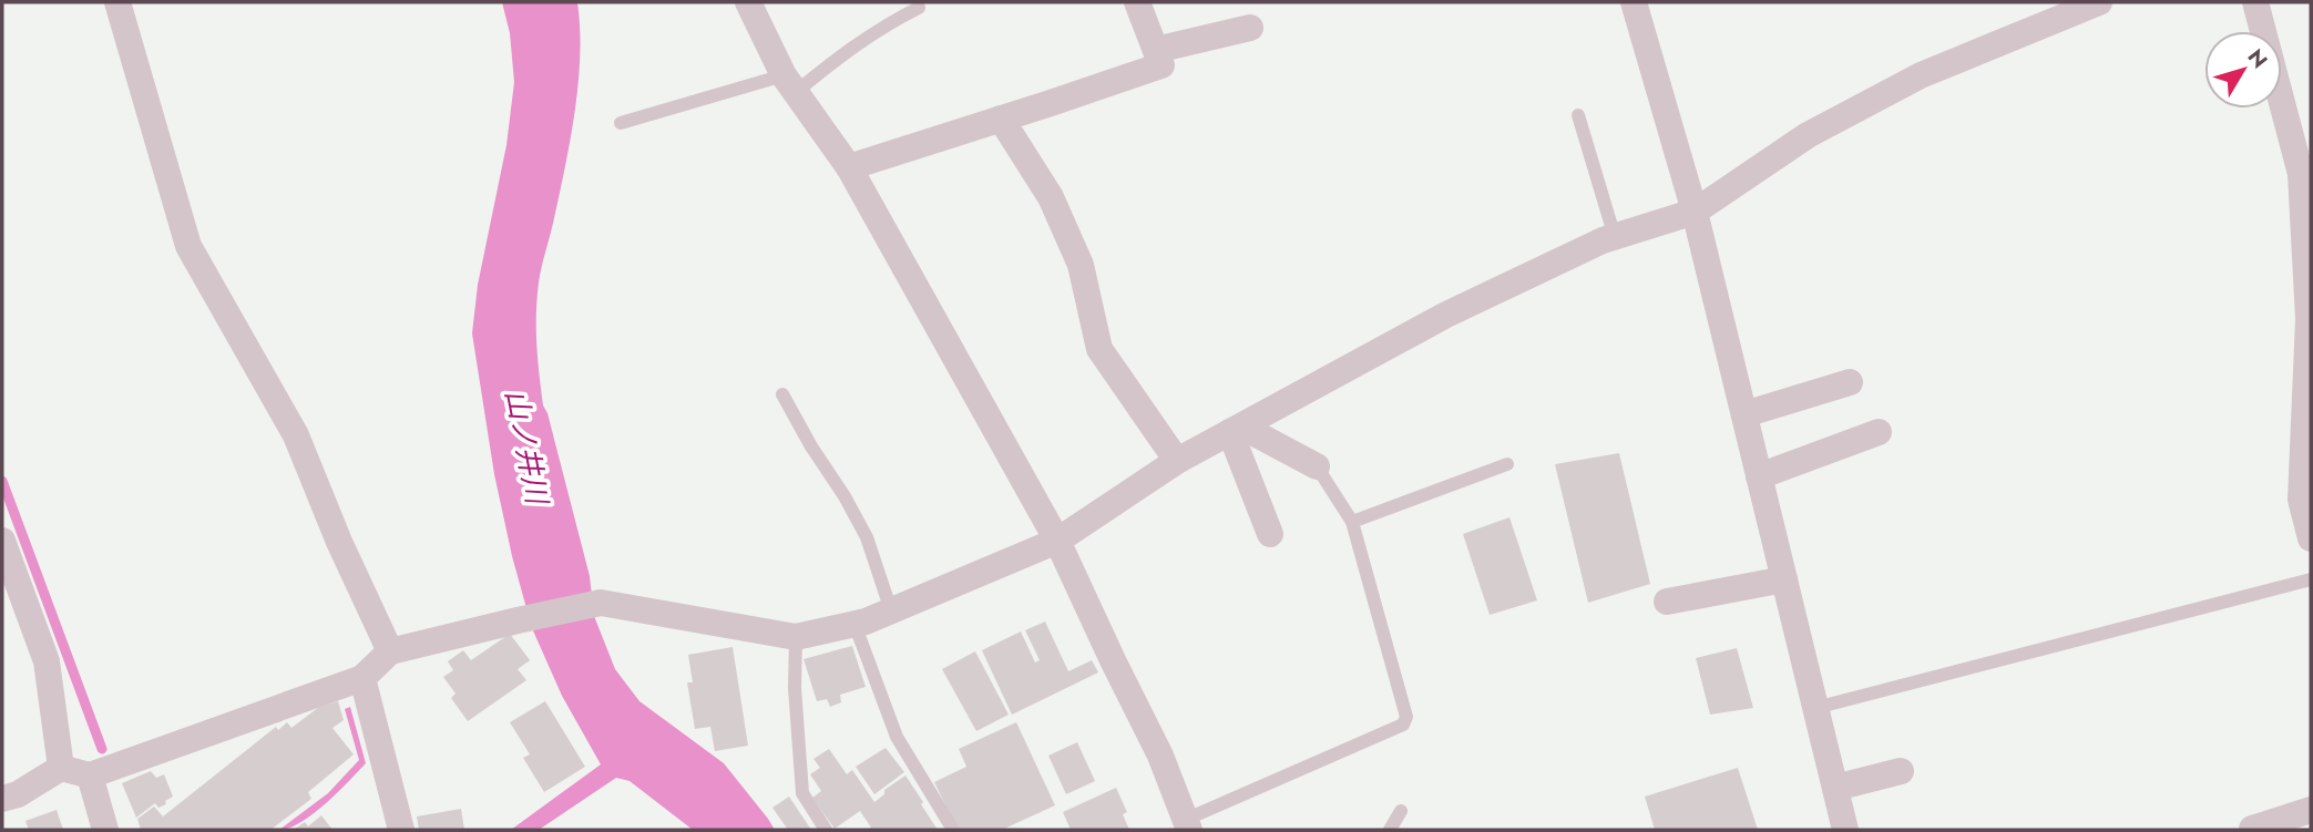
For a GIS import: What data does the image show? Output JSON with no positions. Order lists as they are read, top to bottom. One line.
{"water":["山ノ井川"],"north":"top right"}
